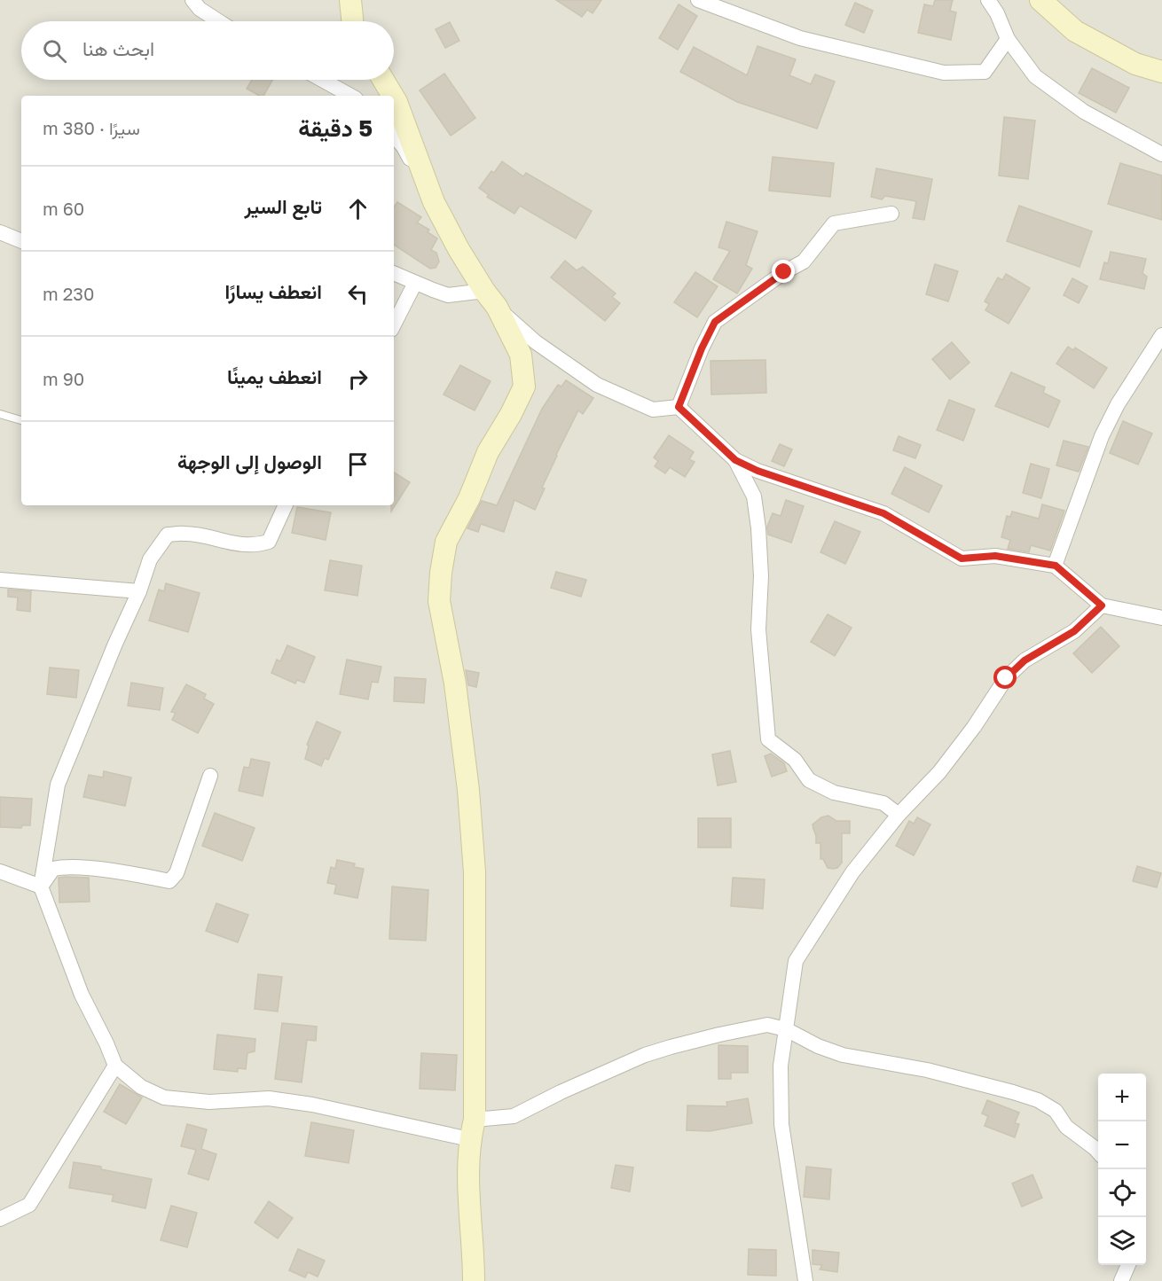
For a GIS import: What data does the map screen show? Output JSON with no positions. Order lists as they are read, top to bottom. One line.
{"page":{"search":"ابحث هنا","heading":["5 دقيقة","سيرًا · 380 m"],"list":[["تابع السير","60 m"],["انعطف يسارًا","230 m"],["انعطف يمينًا","90 m"],"الوصول إلى الوجهة"],"map_buttons":["+","−"]}}
